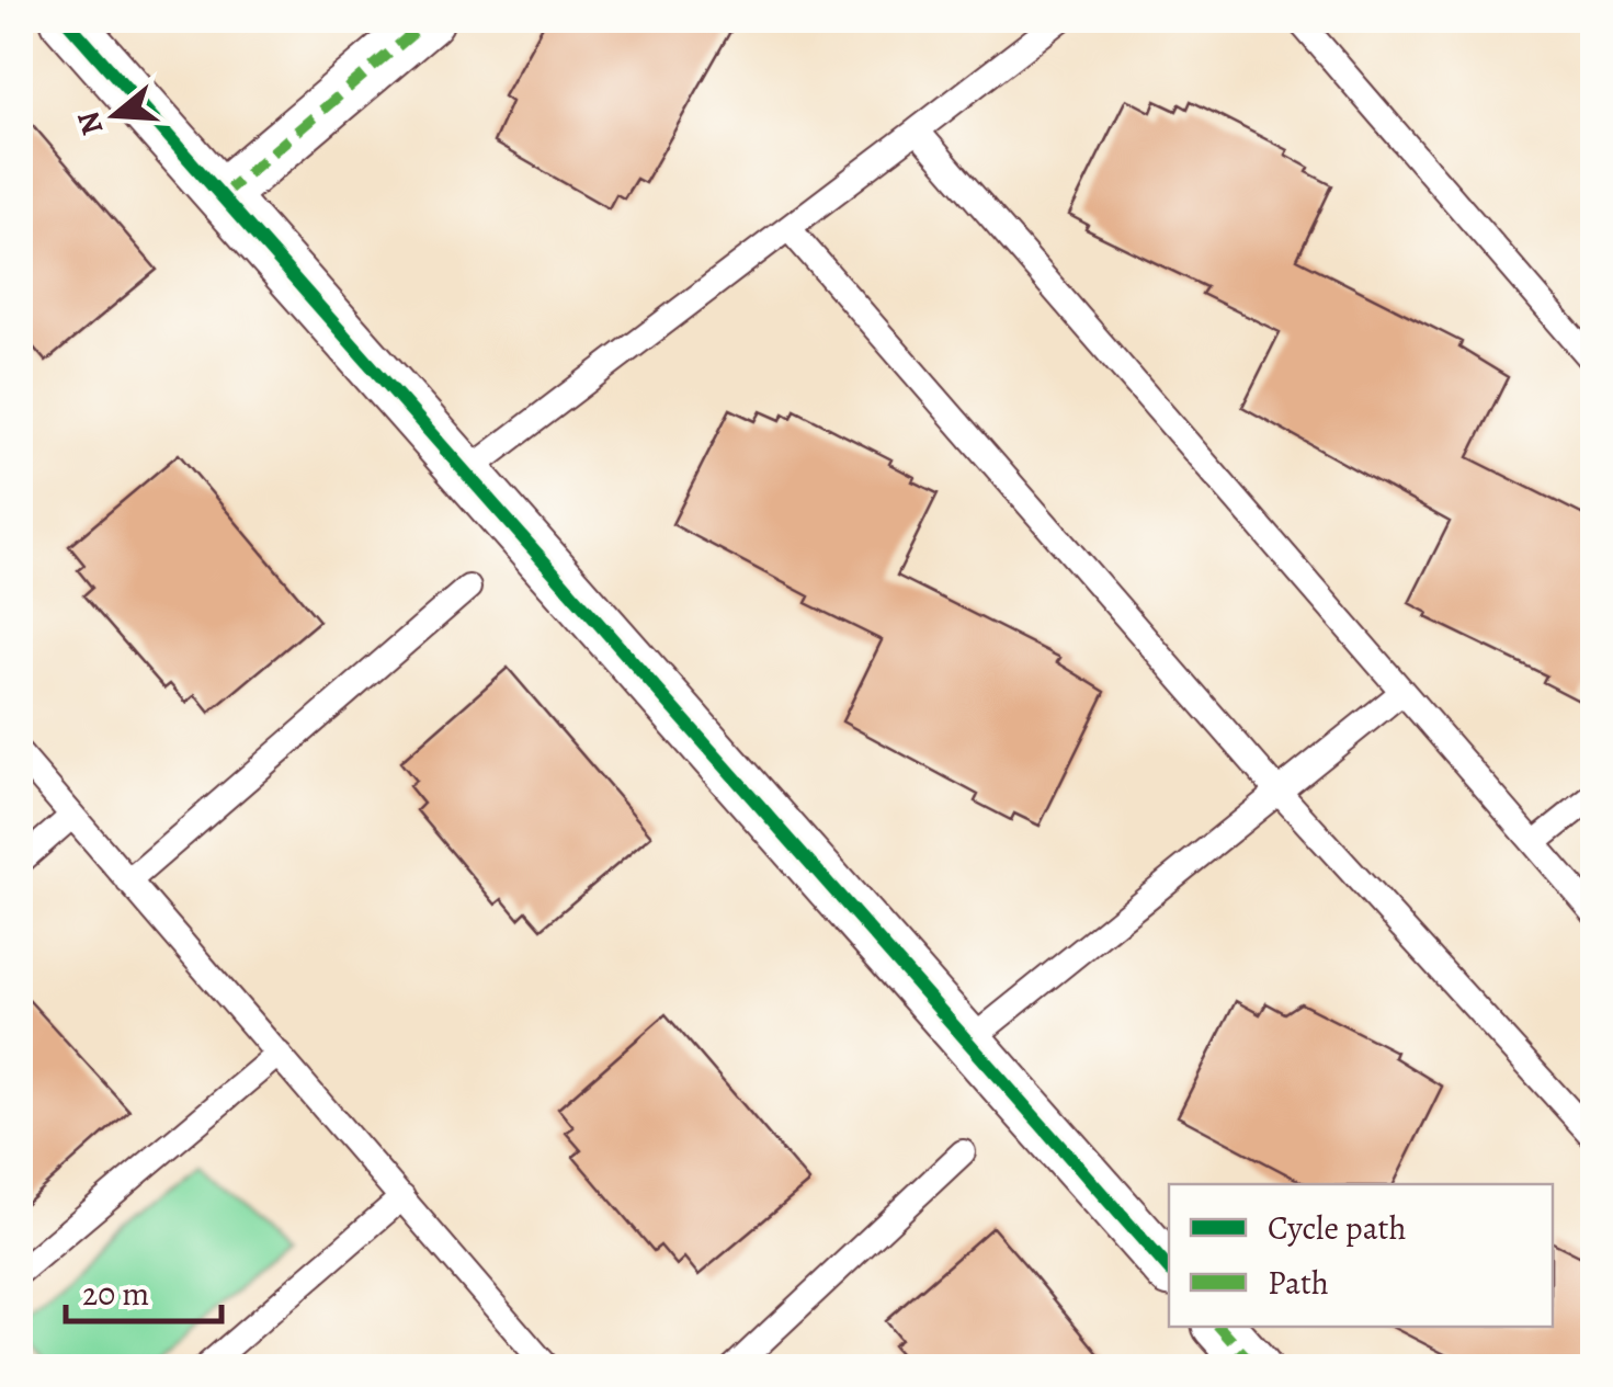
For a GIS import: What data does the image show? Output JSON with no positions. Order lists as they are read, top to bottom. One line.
{"legend":["Cycle path","Path"],"scale_bar":"20 m","north":"left"}
